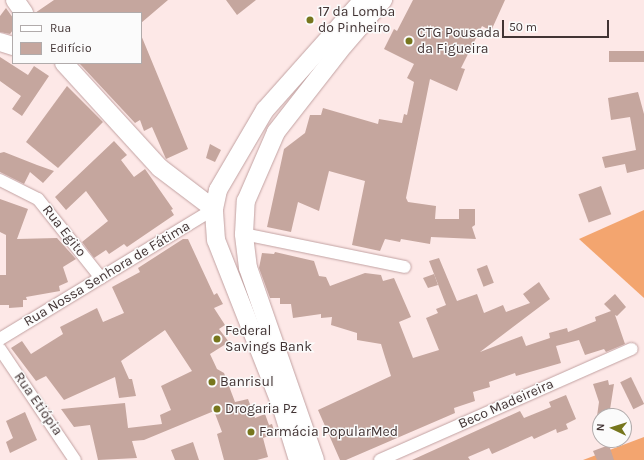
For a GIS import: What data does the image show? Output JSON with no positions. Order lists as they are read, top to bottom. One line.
{"streets":{"street":["Rua Egito","Rua Nossa Senhora de Fátima","Rua Etiópia","Beco Madeireira"]},"crossings":[["Rua Egito","Rua Nossa Senhora de Fátima"]],"places":["17 da Lomba do Pinheiro","CTG Pousada da Figueira","Federal Savings Bank","Banrisul","Drogaria Pz","Farmácia PopularMed"],"legend":["Rua","Edifício"],"scale_bar":"50 m","north":"left"}
